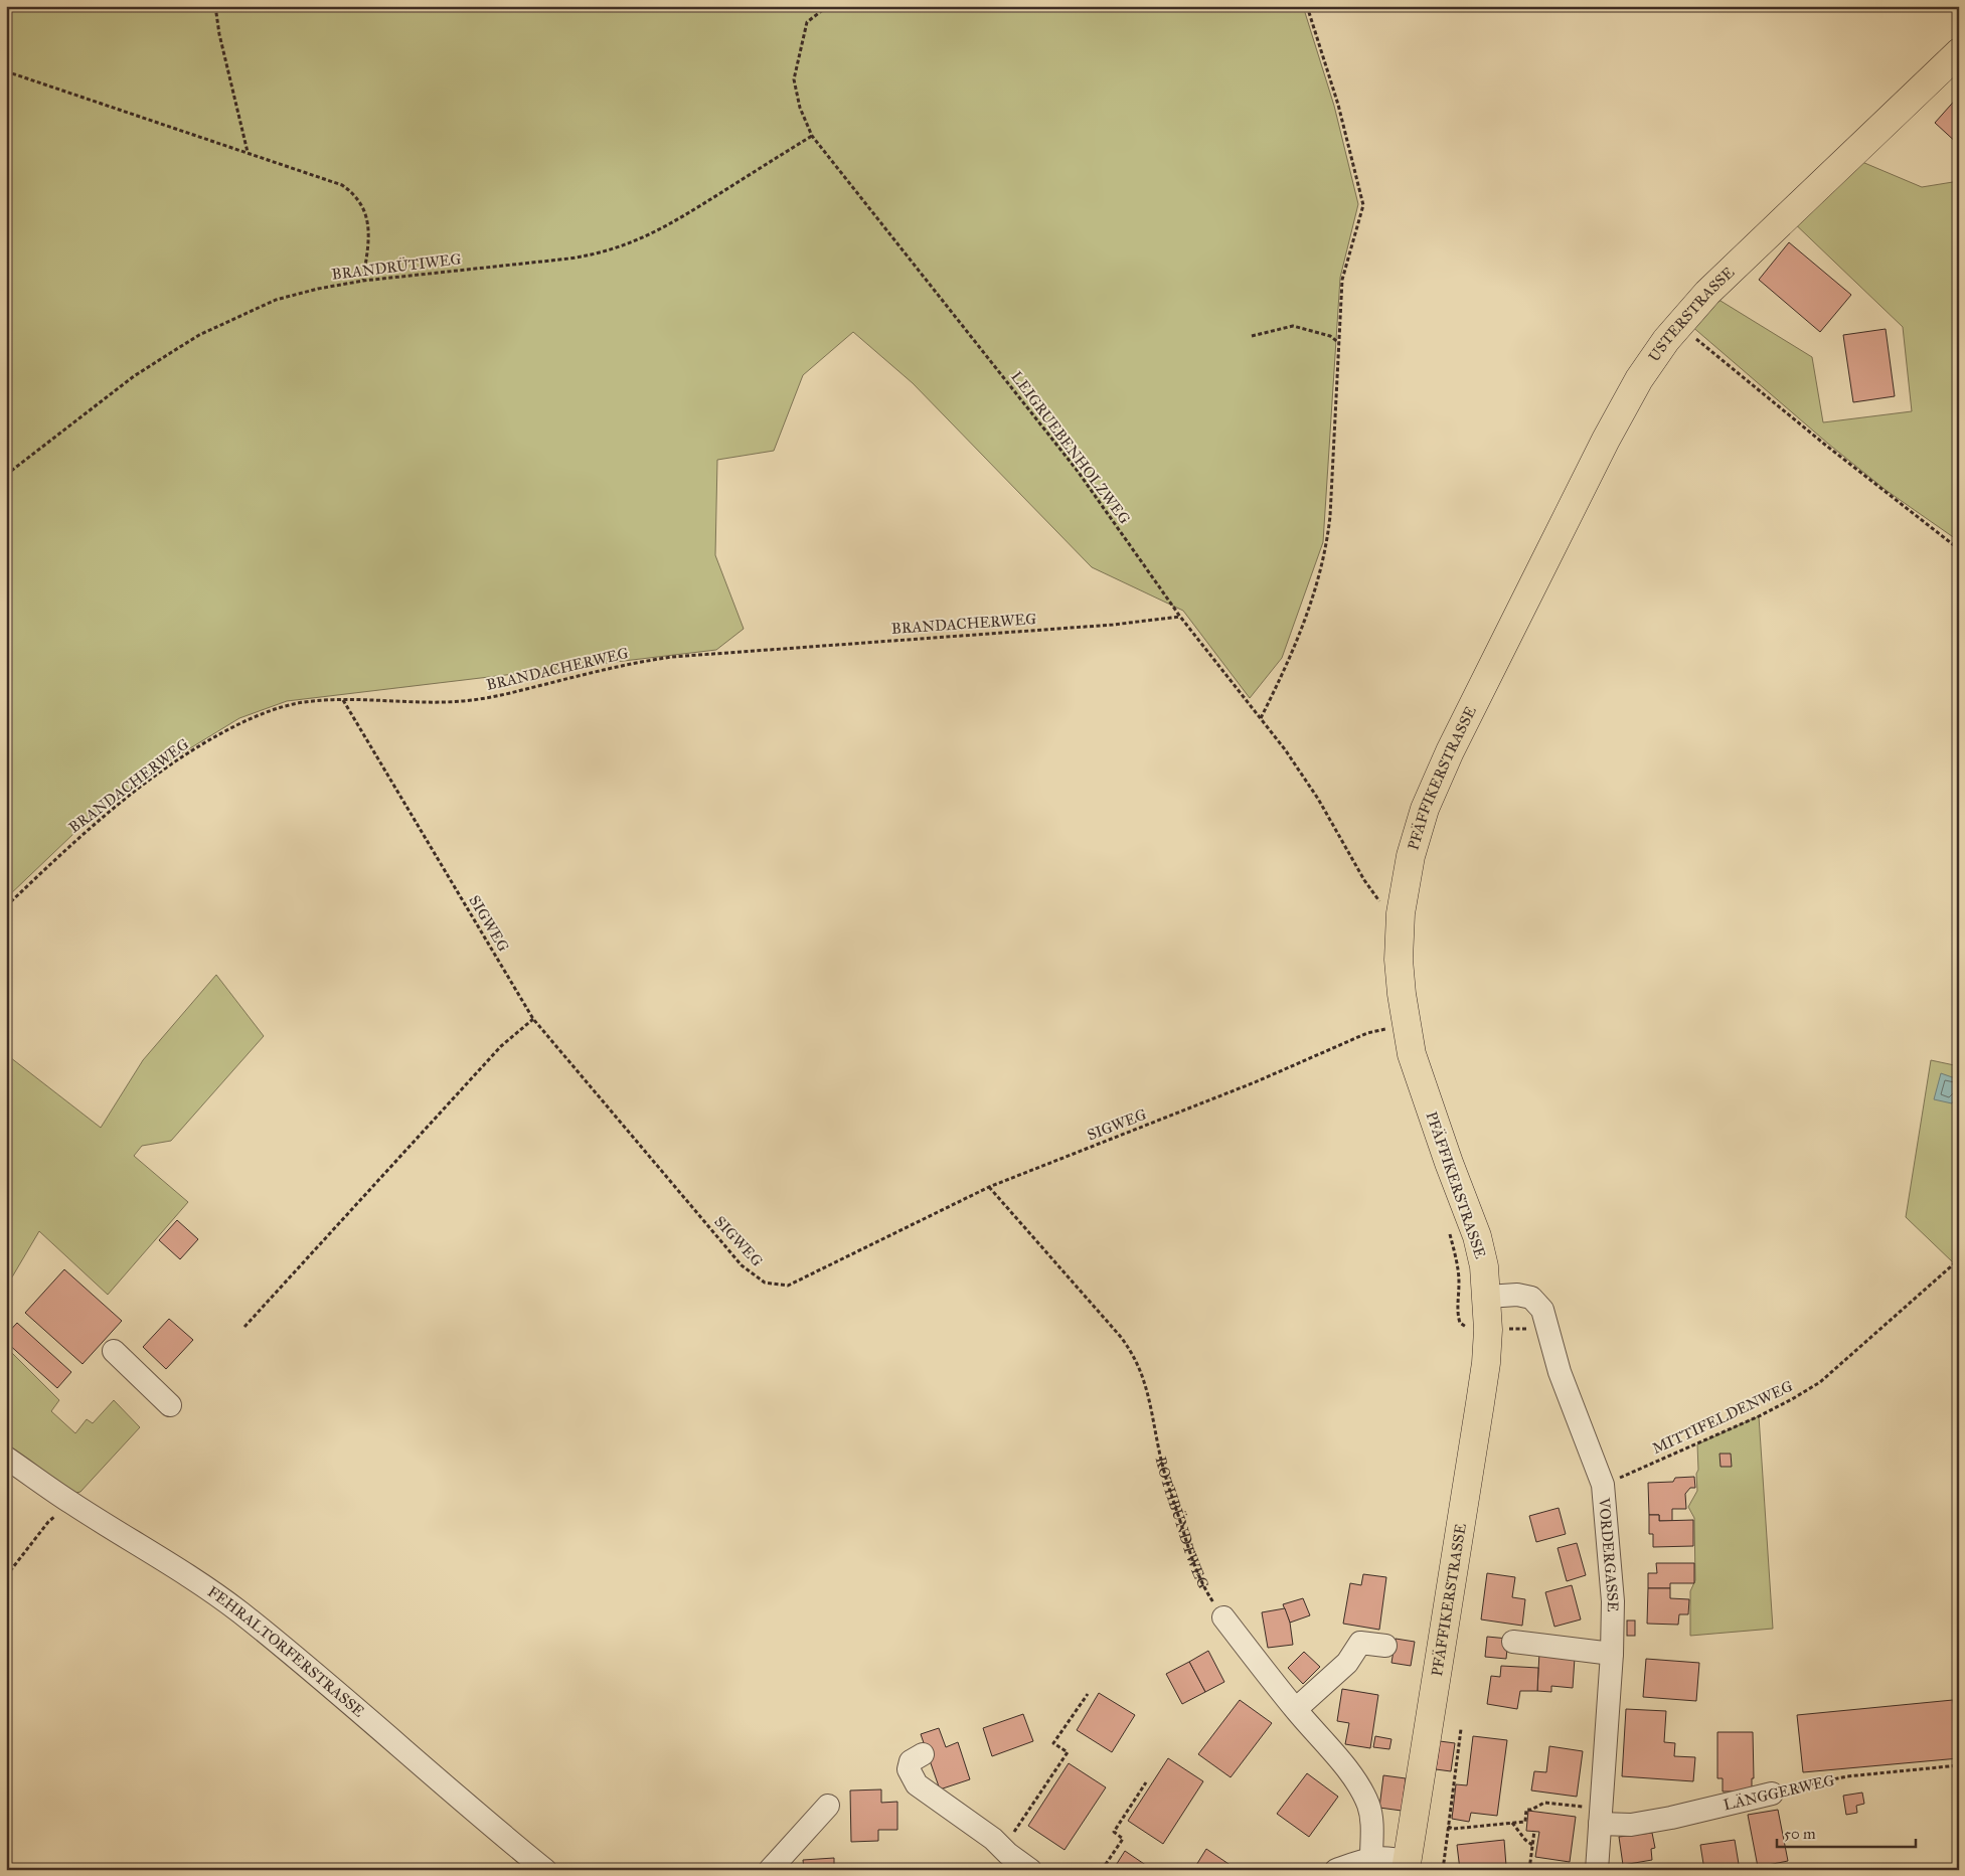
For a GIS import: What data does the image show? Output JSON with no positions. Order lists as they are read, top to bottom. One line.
{"streets":{"main road":["USTERSTRASSE","PFÄFFIKERSTRASSE"],"street":["VORDERGASSE","FEHRALTORFERSTRASSE","LÄNGGERWEG"],"path":["BRANDRÜTIWEG","LEIGRUEBENHOLZWEG","BRANDACHERWEG","SIGWEG","MITTIFELDENWEG","ROTHBÜNDTWEG"]},"crossings":[["BRANDRÜTIWEG","LEIGRUEBENHOLZWEG"],["USTERSTRASSE","PFÄFFIKERSTRASSE"],["LEIGRUEBENHOLZWEG","BRANDACHERWEG"],["BRANDACHERWEG","SIGWEG"],["PFÄFFIKERSTRASSE","VORDERGASSE"],["SIGWEG","ROTHBÜNDTWEG"],["MITTIFELDENWEG","VORDERGASSE"],["VORDERGASSE","LÄNGGERWEG"]],"scale_bar":"50 m"}
